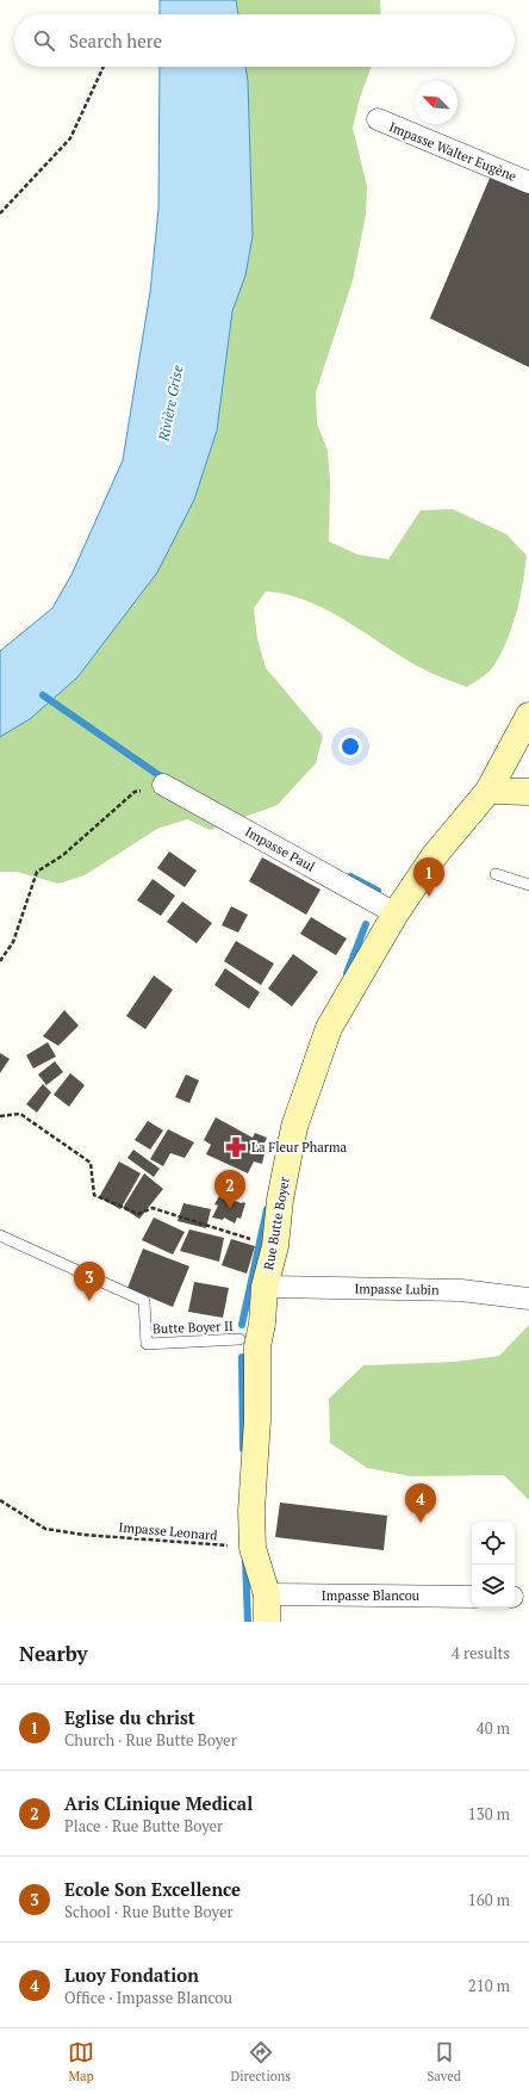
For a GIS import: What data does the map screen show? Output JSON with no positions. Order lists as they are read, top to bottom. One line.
{"streets":{"street":["Impasse Walter Eugène","Impasse Paul","Rue Butte Boyer","Impasse Lubin","Impasse Blancou"],"lane":["Butte Boyer II"],"path":["Impasse Leonard"]},"crossings":[["Impasse Paul","Rue Butte Boyer"],["Rue Butte Boyer","Impasse Lubin"],["Rue Butte Boyer","Impasse Leonard"],["Rue Butte Boyer","Impasse Blancou"]],"water":["Rivière Grise"],"places":{"pharmacy":["La Fleur Pharma"]},"north":"top left","page":{"search":"Search here","pins":["1","2","3","4"],"heading":["Nearby","4 results"],"list":[{"mark":"1","name":"Eglise du christ","note":"Church · Rue Butte Boyer","value":"40 m"},{"mark":"2","name":"Aris CLinique Medical","note":"Place · Rue Butte Boyer","value":"130 m"},{"mark":"3","name":"Ecole Son Excellence","note":"School · Rue Butte Boyer","value":"160 m"},{"mark":"4","name":"Luoy Fondation","note":"Office · Impasse Blancou","value":"210 m"}],"nav":["Map","Directions","Saved"]}}
